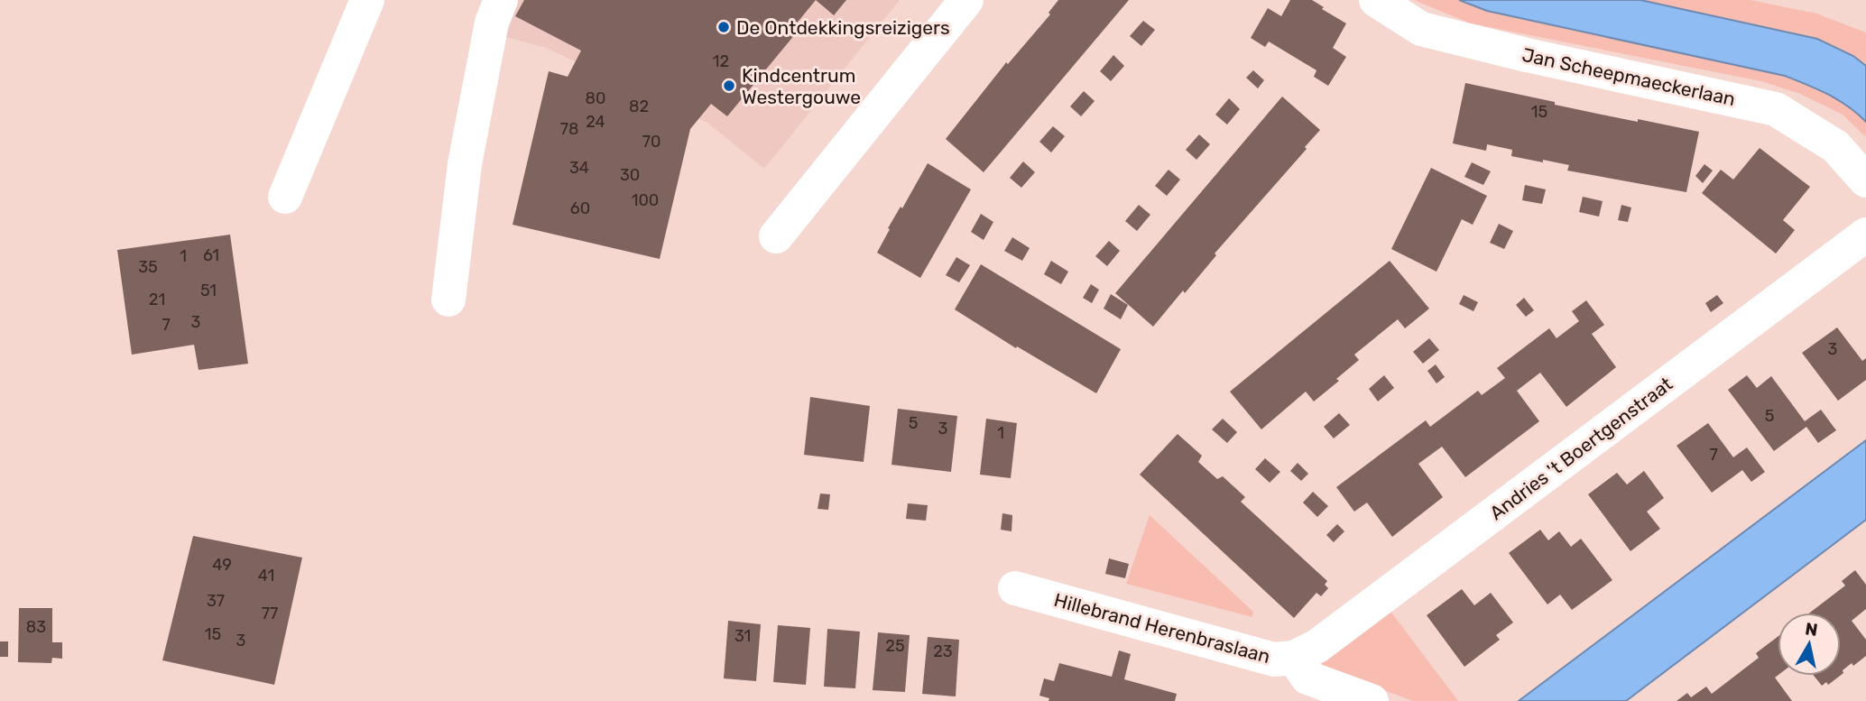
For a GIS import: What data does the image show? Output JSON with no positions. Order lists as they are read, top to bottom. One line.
{"streets":{"street":["Jan Scheepmaeckerlaan","Andries 't Boertgenstraat","Hillebrand Herenbraslaan"]},"crossings":[["Andries 't Boertgenstraat","Hillebrand Herenbraslaan"]],"places":["De Ontdekkingsreizigers","Kindcentrum Westergouwe"],"house_numbers":["12","80","82","15","24","78","70","34","30","100","60","61","1","35","51","21","3","7","3","5","5","3","1","7","49","41","37","77","83","15","31","3","25","23"],"north":"top"}
